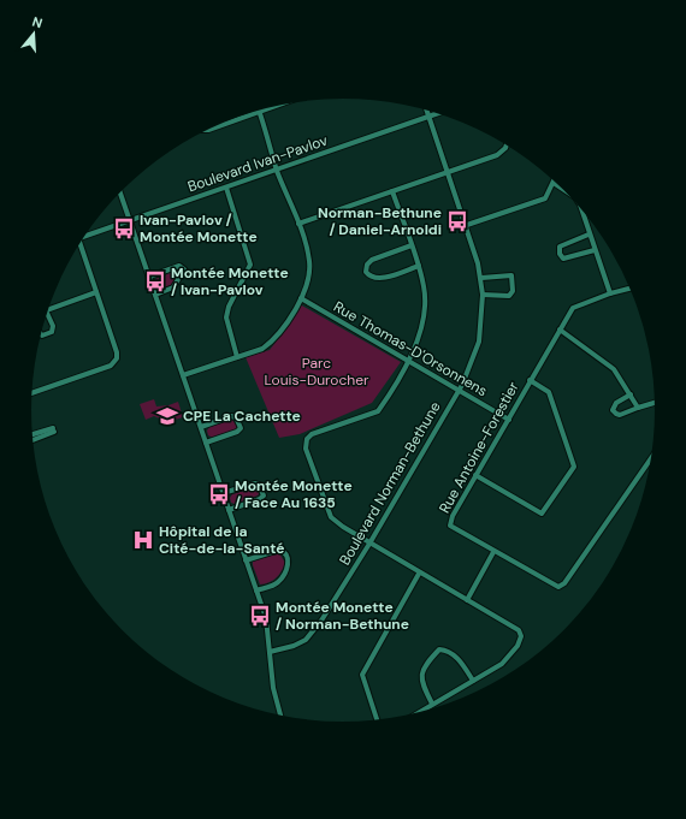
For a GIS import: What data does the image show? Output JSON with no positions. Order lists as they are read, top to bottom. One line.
{"streets":{"street":["Boulevard Ivan-Pavlov","Rue Thomas-D'Orsonnens","Rue Antoine-Forestier","Boulevard Norman-Bethune"]},"crossings":[["Boulevard Ivan-Pavlov","Boulevard Norman-Bethune"],["Rue Thomas-D'Orsonnens","Rue Antoine-Forestier"],["Rue Thomas-D'Orsonnens","Boulevard Norman-Bethune"]],"parks":["Parc Louis-Durocher"],"places":{"bus stop":["Norman-Bethune / Daniel-Arnoldi","Ivan-Pavlov / Montée Monette","Montée Monette / Ivan-Pavlov","Montée Monette / Face Au 1635","Montée Monette / Norman-Bethune"],"school or university":["CPE La Cachette"],"hospital":["Hôpital de la Cité-de-la-Santé"]},"north":"top"}
